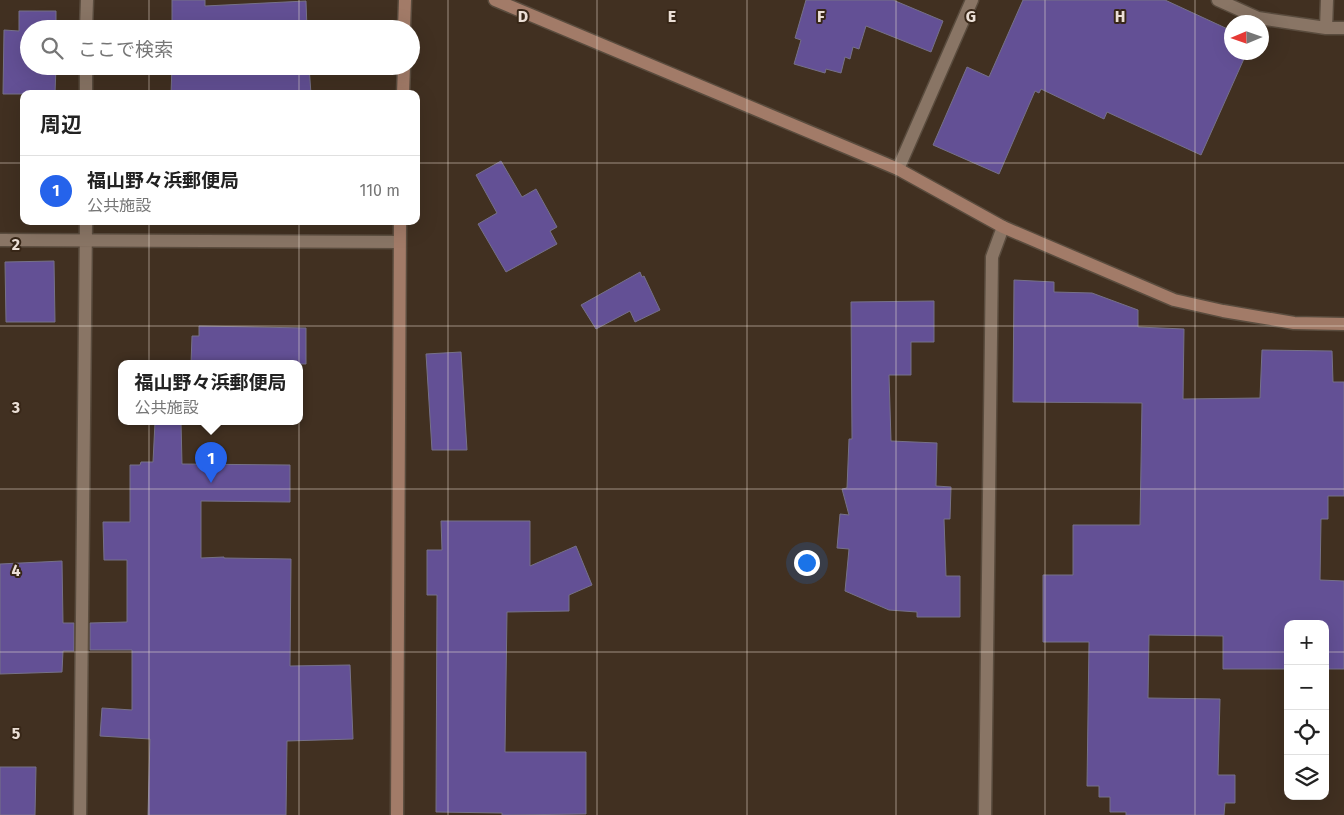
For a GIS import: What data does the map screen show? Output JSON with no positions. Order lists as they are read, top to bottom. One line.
{"north":"left","page":{"search":"ここで検索","heading":"周辺","list":[{"mark":"1","name":"福山野々浜郵便局","note":"公共施設","value":"110 m"}],"popup":["福山野々浜郵便局","公共施設"],"pins":"1","map_buttons":["+","−"]},"grid":{"columns":["D","E","F","G","H"],"rows":["2","3","4","5"]}}
